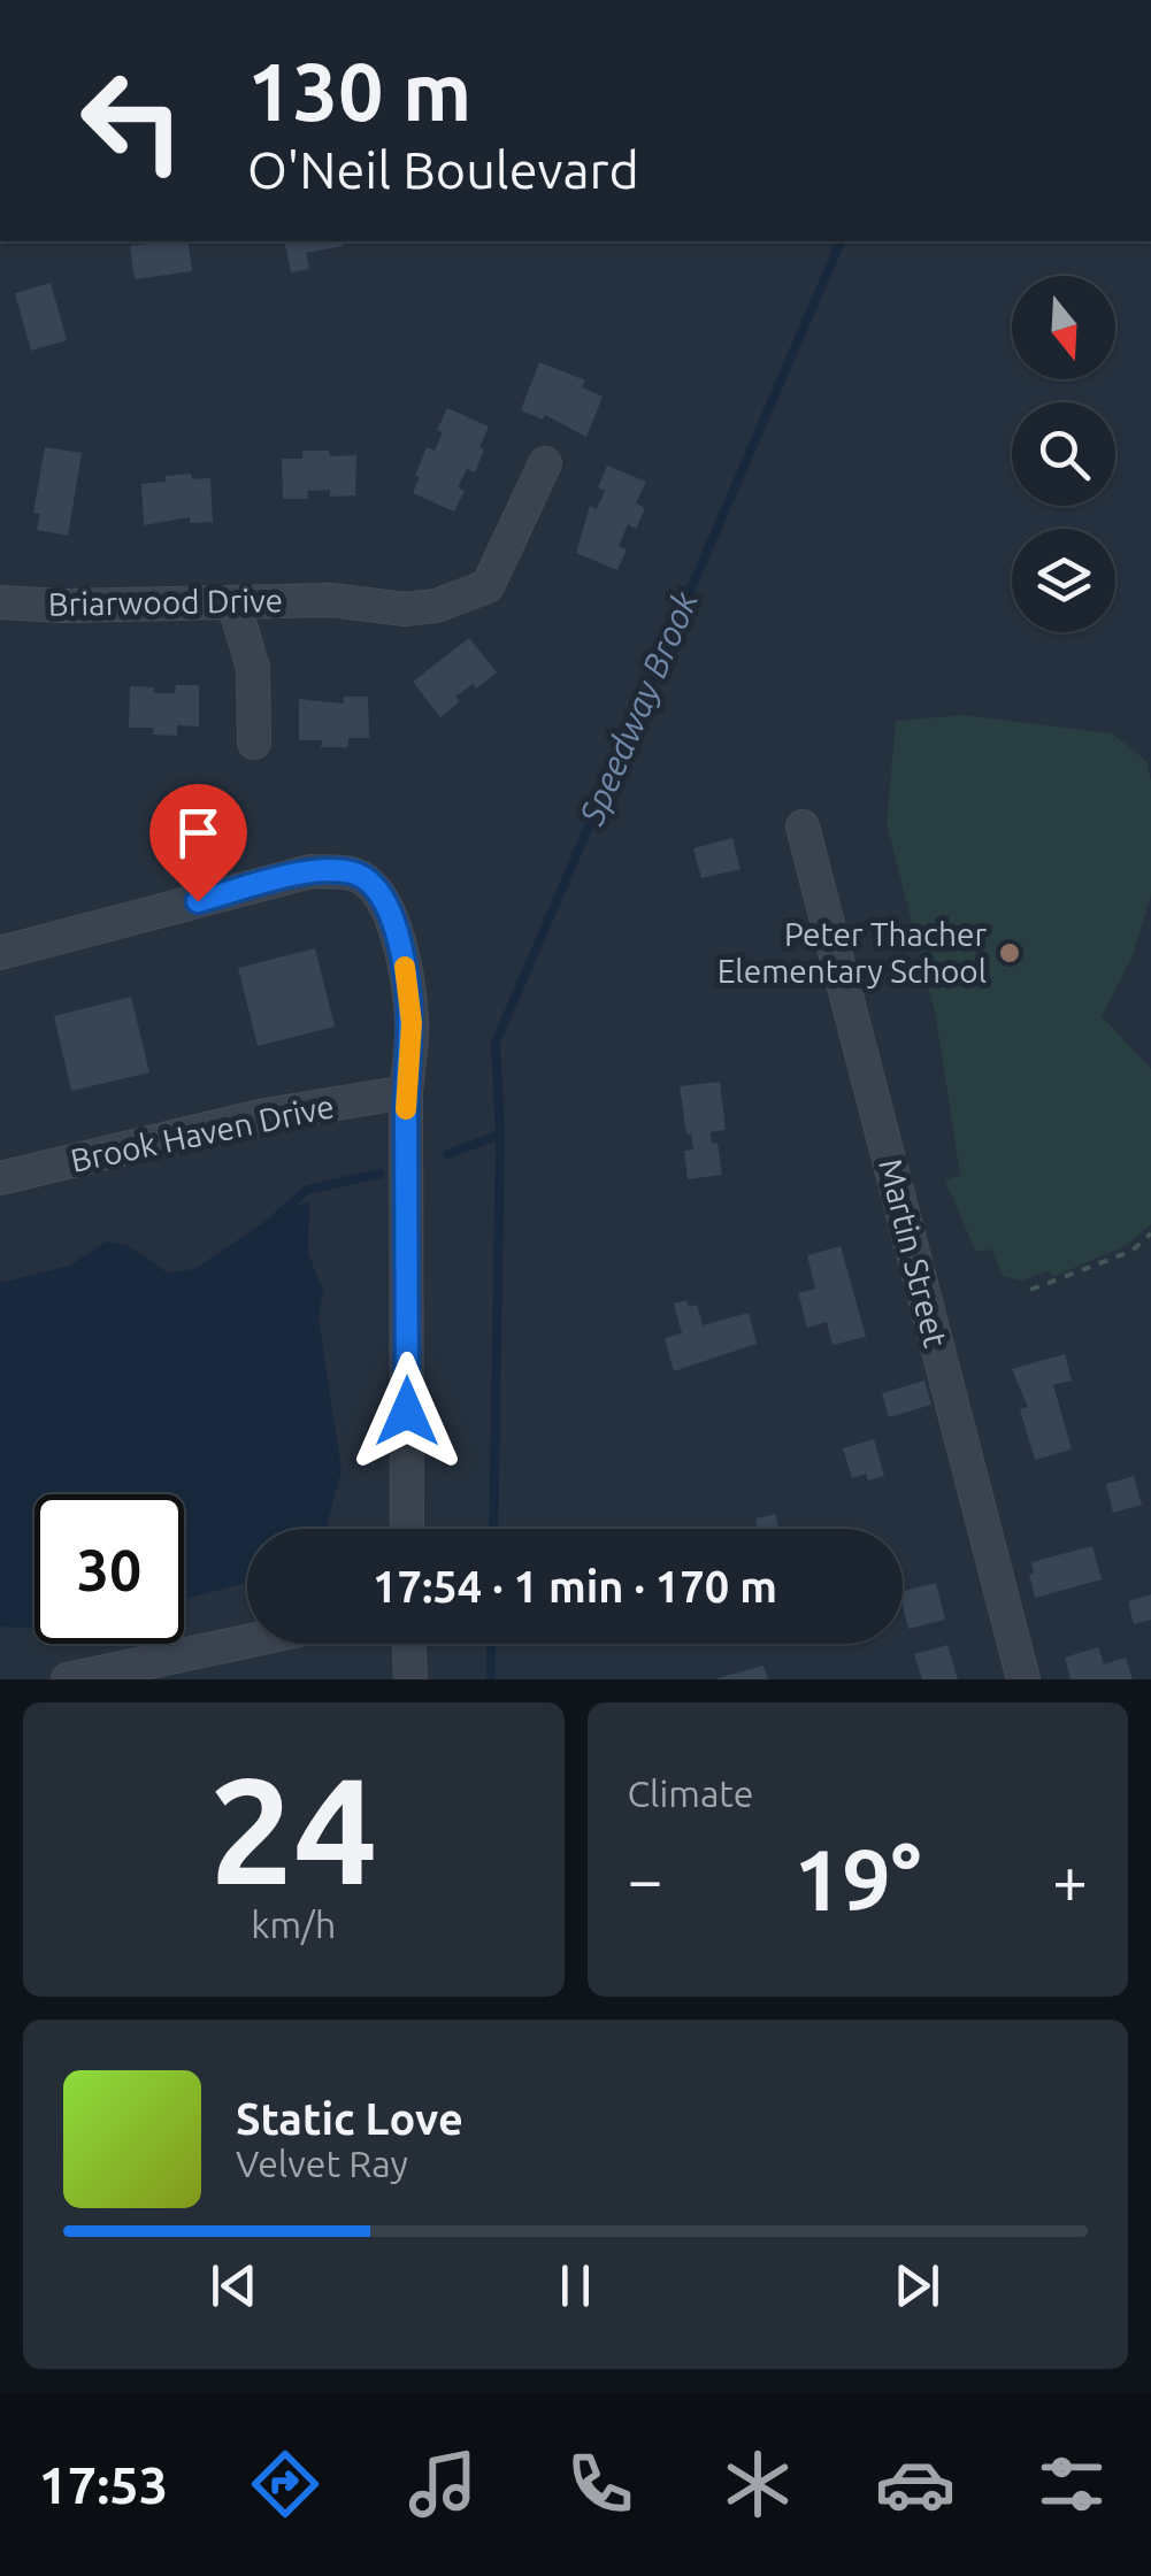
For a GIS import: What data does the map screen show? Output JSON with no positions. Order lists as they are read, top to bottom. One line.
{"streets":{"street":["Briarwood Drive","Brook Haven Drive","Martin Street"]},"water":["Speedway Brook"],"places":["Peter Thacher Elementary School"],"north":"bottom","page":{"turn":["130 m","O'Neil Boulevard"],"limit":"30","trip":"17:54 · 1 min · 170 m","tile":[["24","km/h"],"Climate"],"heat":["−","19°","+"],"song":["Static Love","Velvet Ray"],"tabs":"17:53"}}
